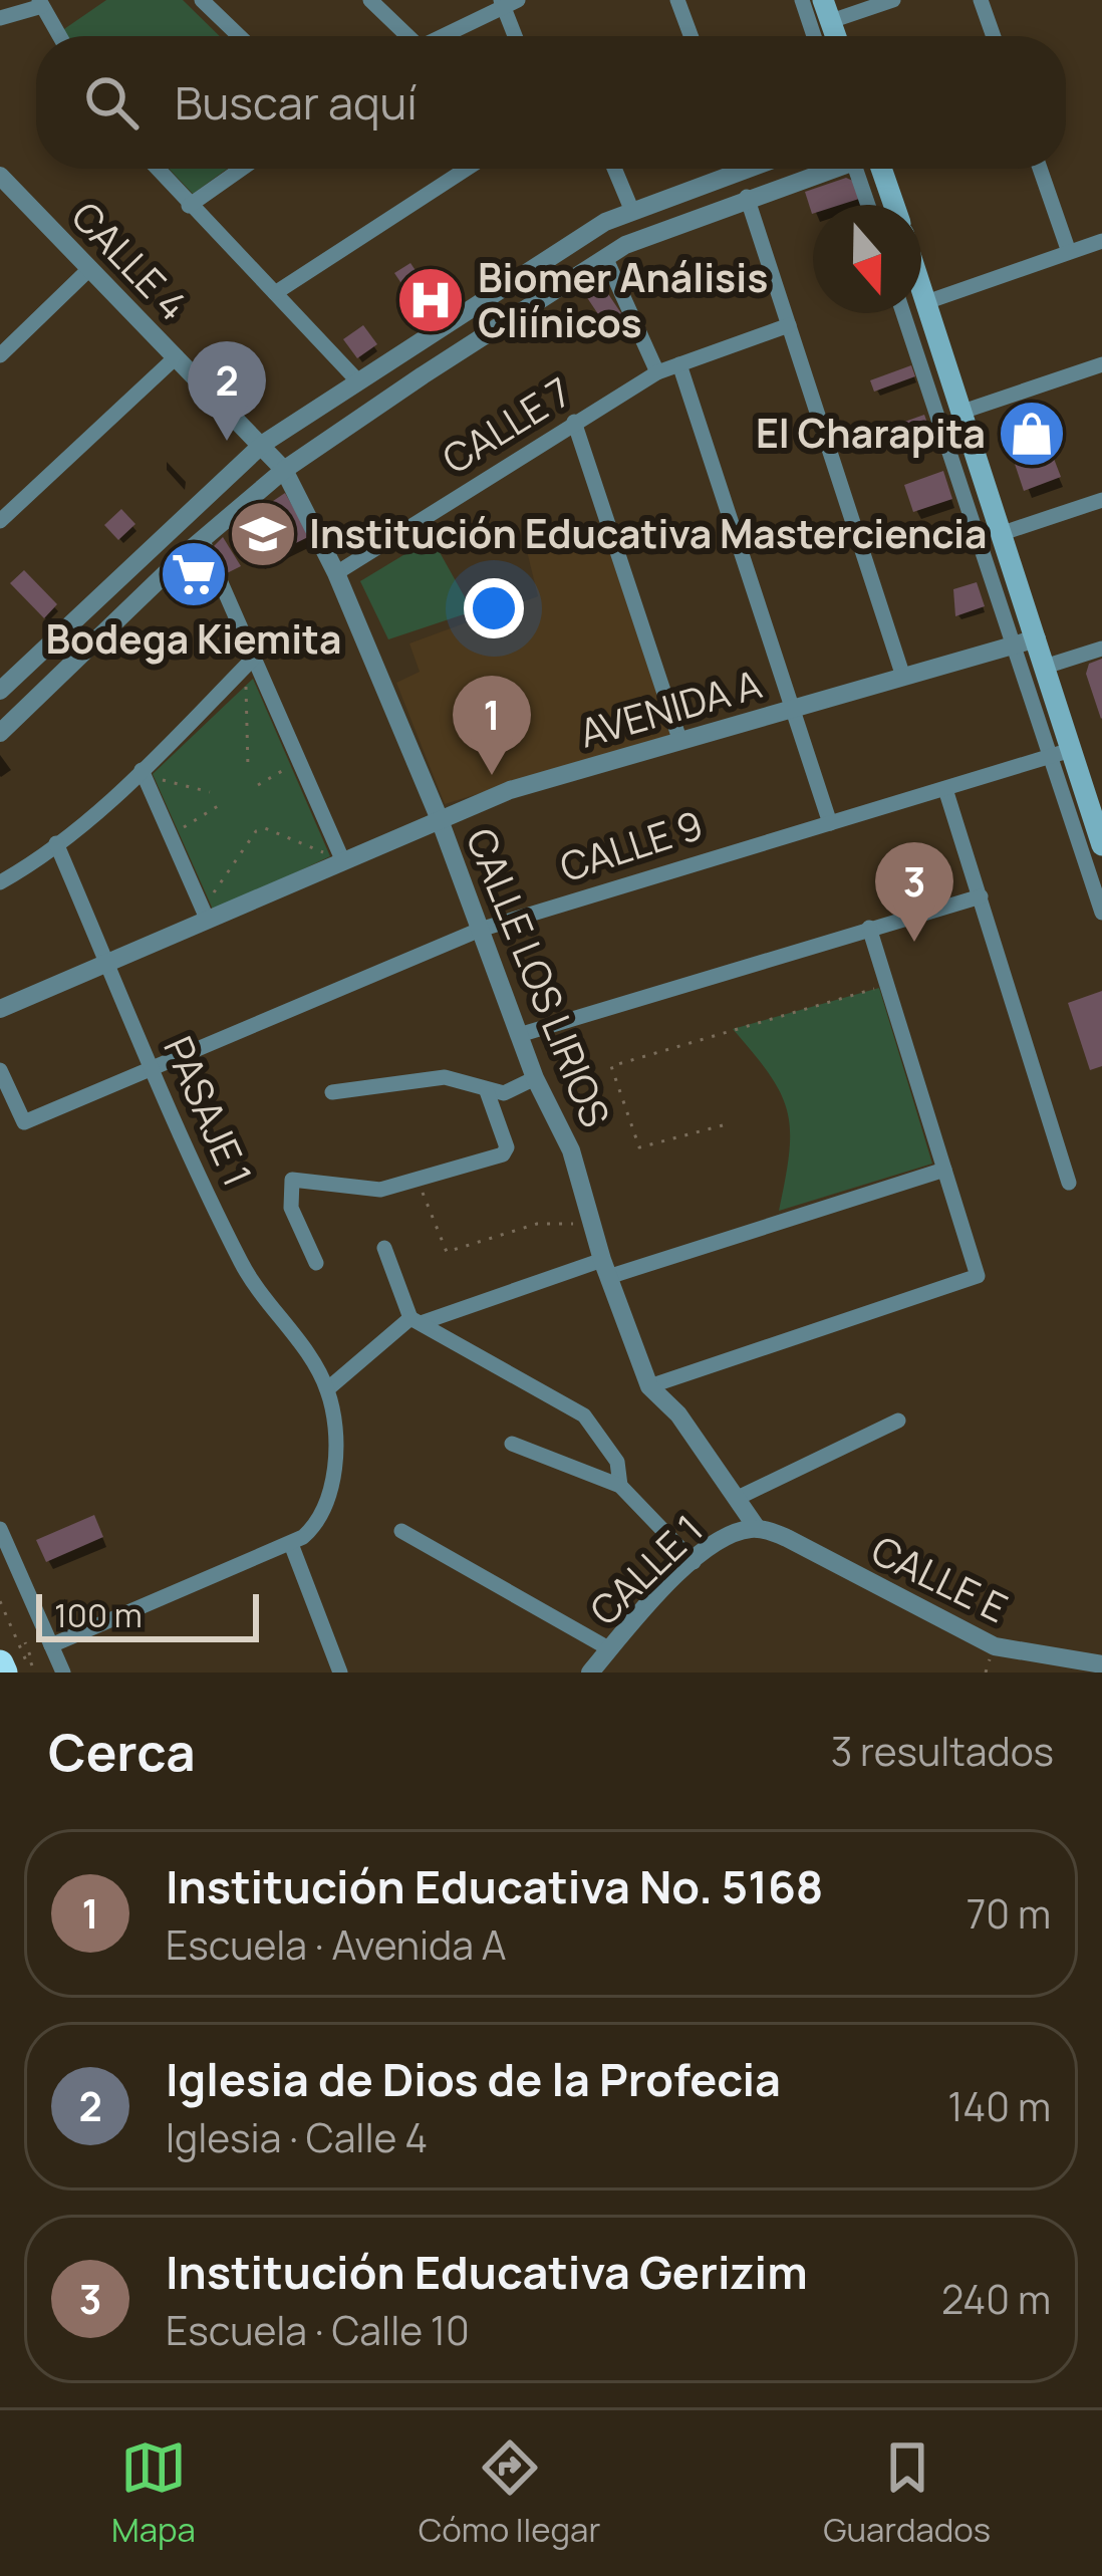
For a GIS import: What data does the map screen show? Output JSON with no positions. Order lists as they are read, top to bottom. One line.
{"streets":{"street":["CALLE 4","CALLE 7","AVENIDA A","CALLE 9","CALLE LOS LIRIOS","PASAJE 1","CALLE 1","CALLE E"]},"crossings":[["CALLE 4","CALLE LOS LIRIOS"],["CALLE 7","CALLE LOS LIRIOS"],["AVENIDA A","CALLE LOS LIRIOS"],["AVENIDA A","PASAJE 1"],["CALLE 9","CALLE LOS LIRIOS"],["CALLE 9","PASAJE 1"],["CALLE LOS LIRIOS","CALLE 1"],["CALLE LOS LIRIOS","CALLE E"],["CALLE 1","CALLE E"]],"places":{"hospital":["Biomer Análisis Cliínicos"],"shop":["El Charapita"],"school or university":["Institución Educativa Masterciencia"],"supermarket":["Bodega Kiemita"]},"scale_bar":"100 m","north":"bottom","page":{"search":"Buscar aquí","pins":["2","1","3"],"scale":"100 m","heading":["Cerca","3 resultados"],"list":[{"mark":"1","name":"Institución Educativa No. 5168","note":"Escuela · Avenida A","value":"70 m"},{"mark":"2","name":"Iglesia de Dios de la Profecia","note":"Iglesia · Calle 4","value":"140 m"},{"mark":"3","name":"Institución Educativa Gerizim","note":"Escuela · Calle 10","value":"240 m"}],"nav":["Mapa","Cómo llegar","Guardados"]}}
